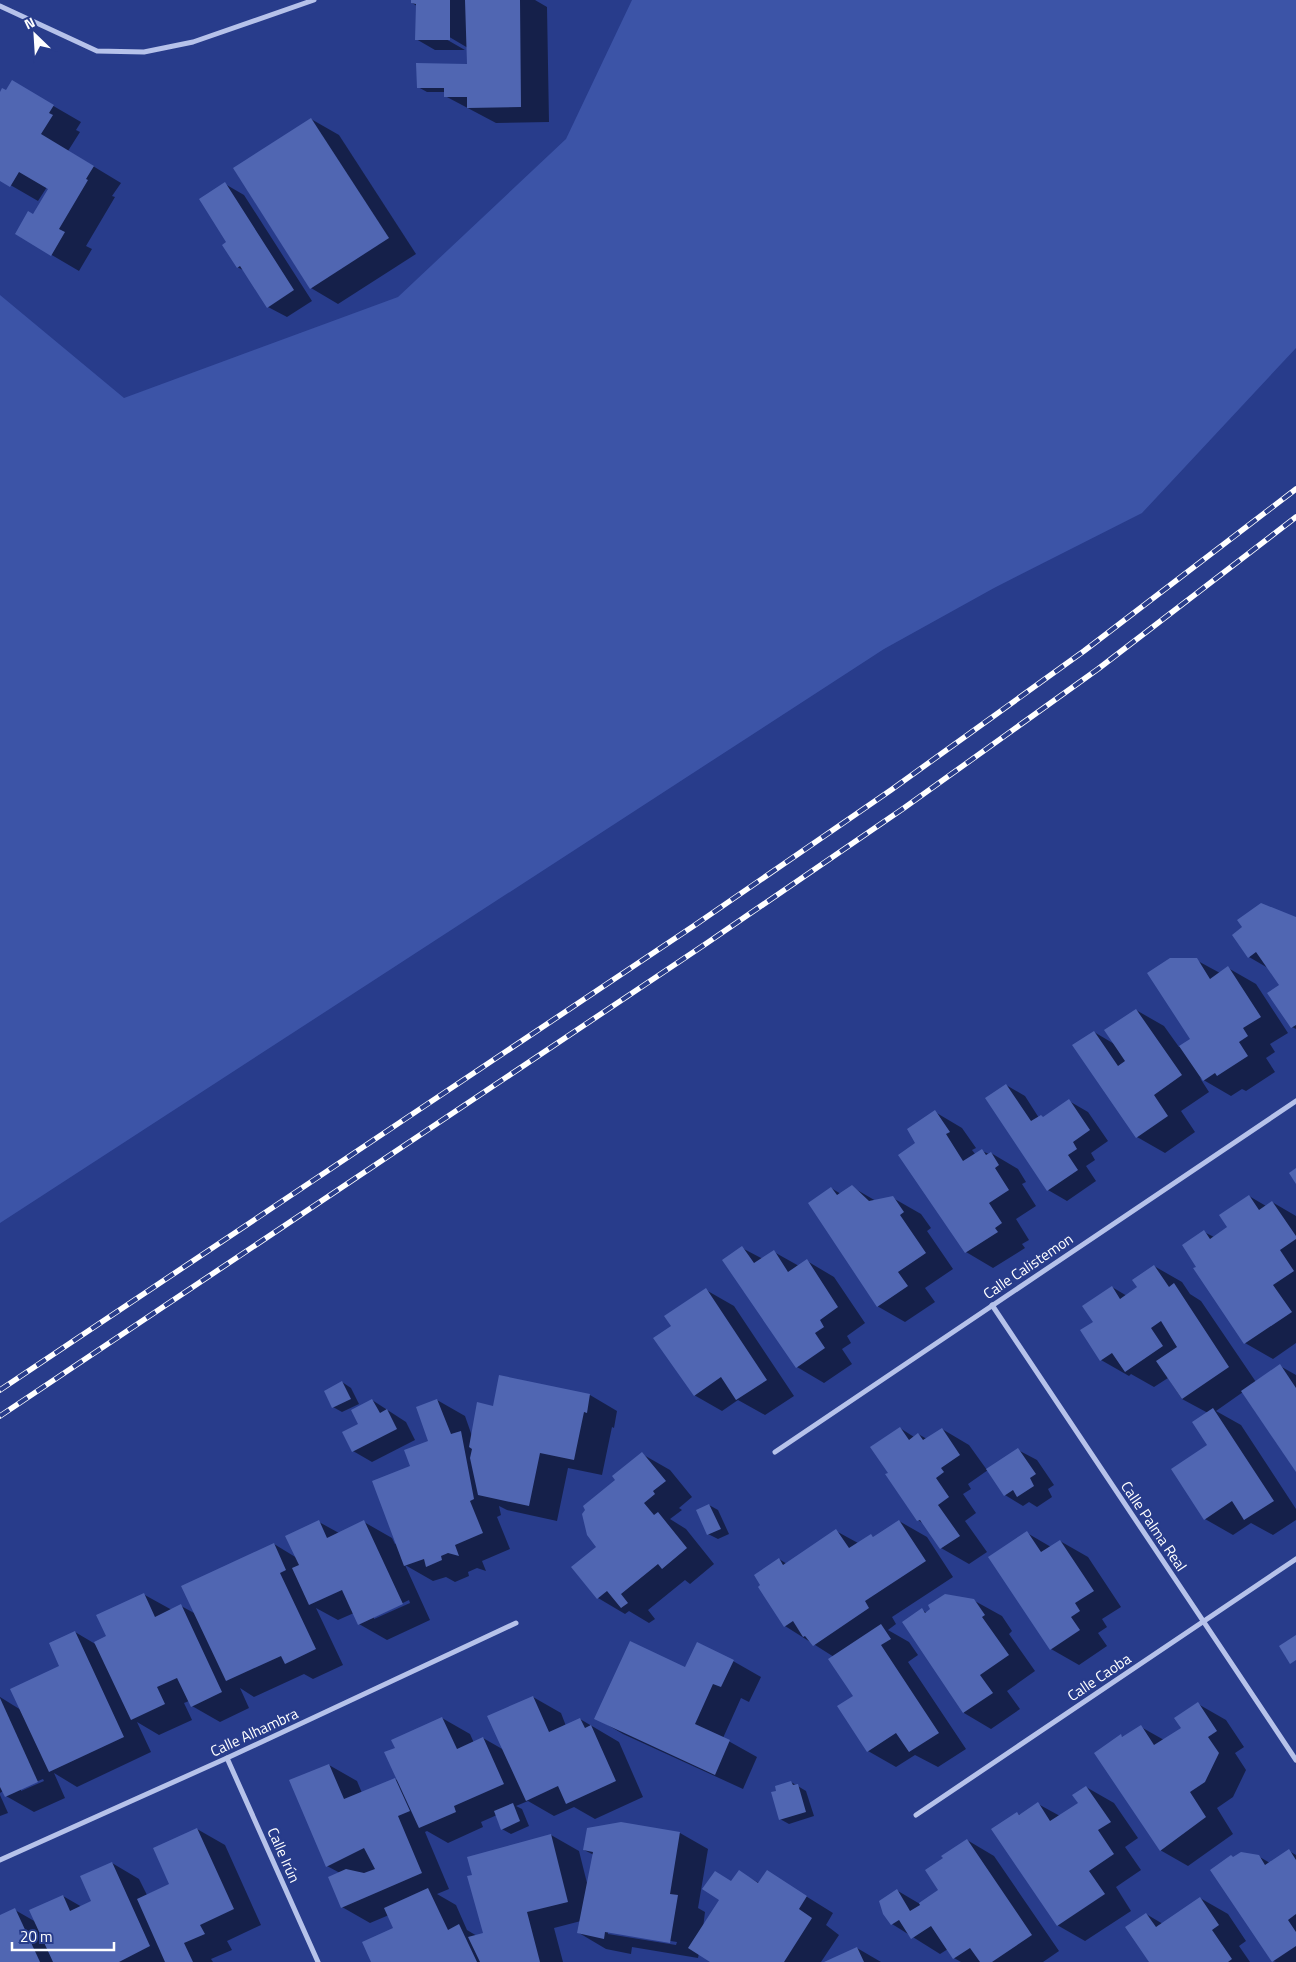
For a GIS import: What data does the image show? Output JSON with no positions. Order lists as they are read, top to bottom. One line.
{"streets":{"street":["Calle Calistemon","Calle Palma Real","Calle Caoba","Calle Alhambra","Calle Irún"]},"crossings":[["Calle Calistemon","Calle Palma Real"],["Calle Palma Real","Calle Caoba"],["Calle Alhambra","Calle Irún"]],"scale_bar":"20 m","north":"top left"}
